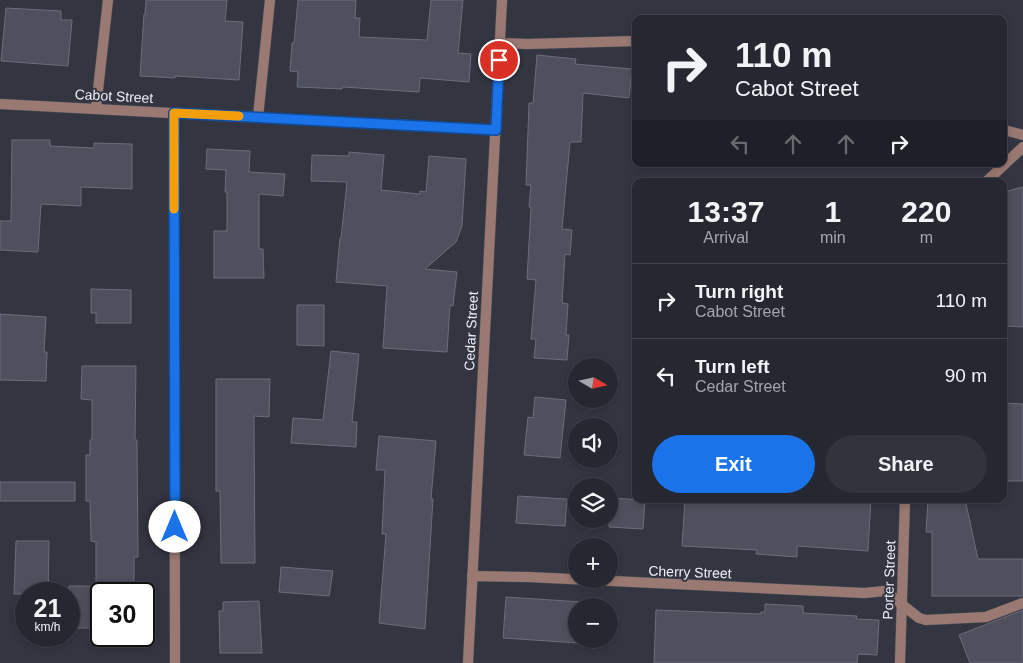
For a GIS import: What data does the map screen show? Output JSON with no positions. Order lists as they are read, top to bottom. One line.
{"streets":{"street":["Cabot Street","Cedar Street","Cherry Street","Porter Street"]},"crossings":[["Cabot Street","Cedar Street"],["Cedar Street","Cherry Street"],["Cherry Street","Porter Street"]],"north":"right","page":{"turn":["110 m","Cabot Street"],"eta":["13:37","Arrival","1","min","220","m"],"list":[{"name":"Turn right","note":"Cabot Street","value":"110 m"},{"name":"Turn left","note":"Cedar Street","value":"90 m"}],"map_buttons":["+","−"],"buttons":["Exit","Share"],"speed":"21 km/h","limit":"30"}}
